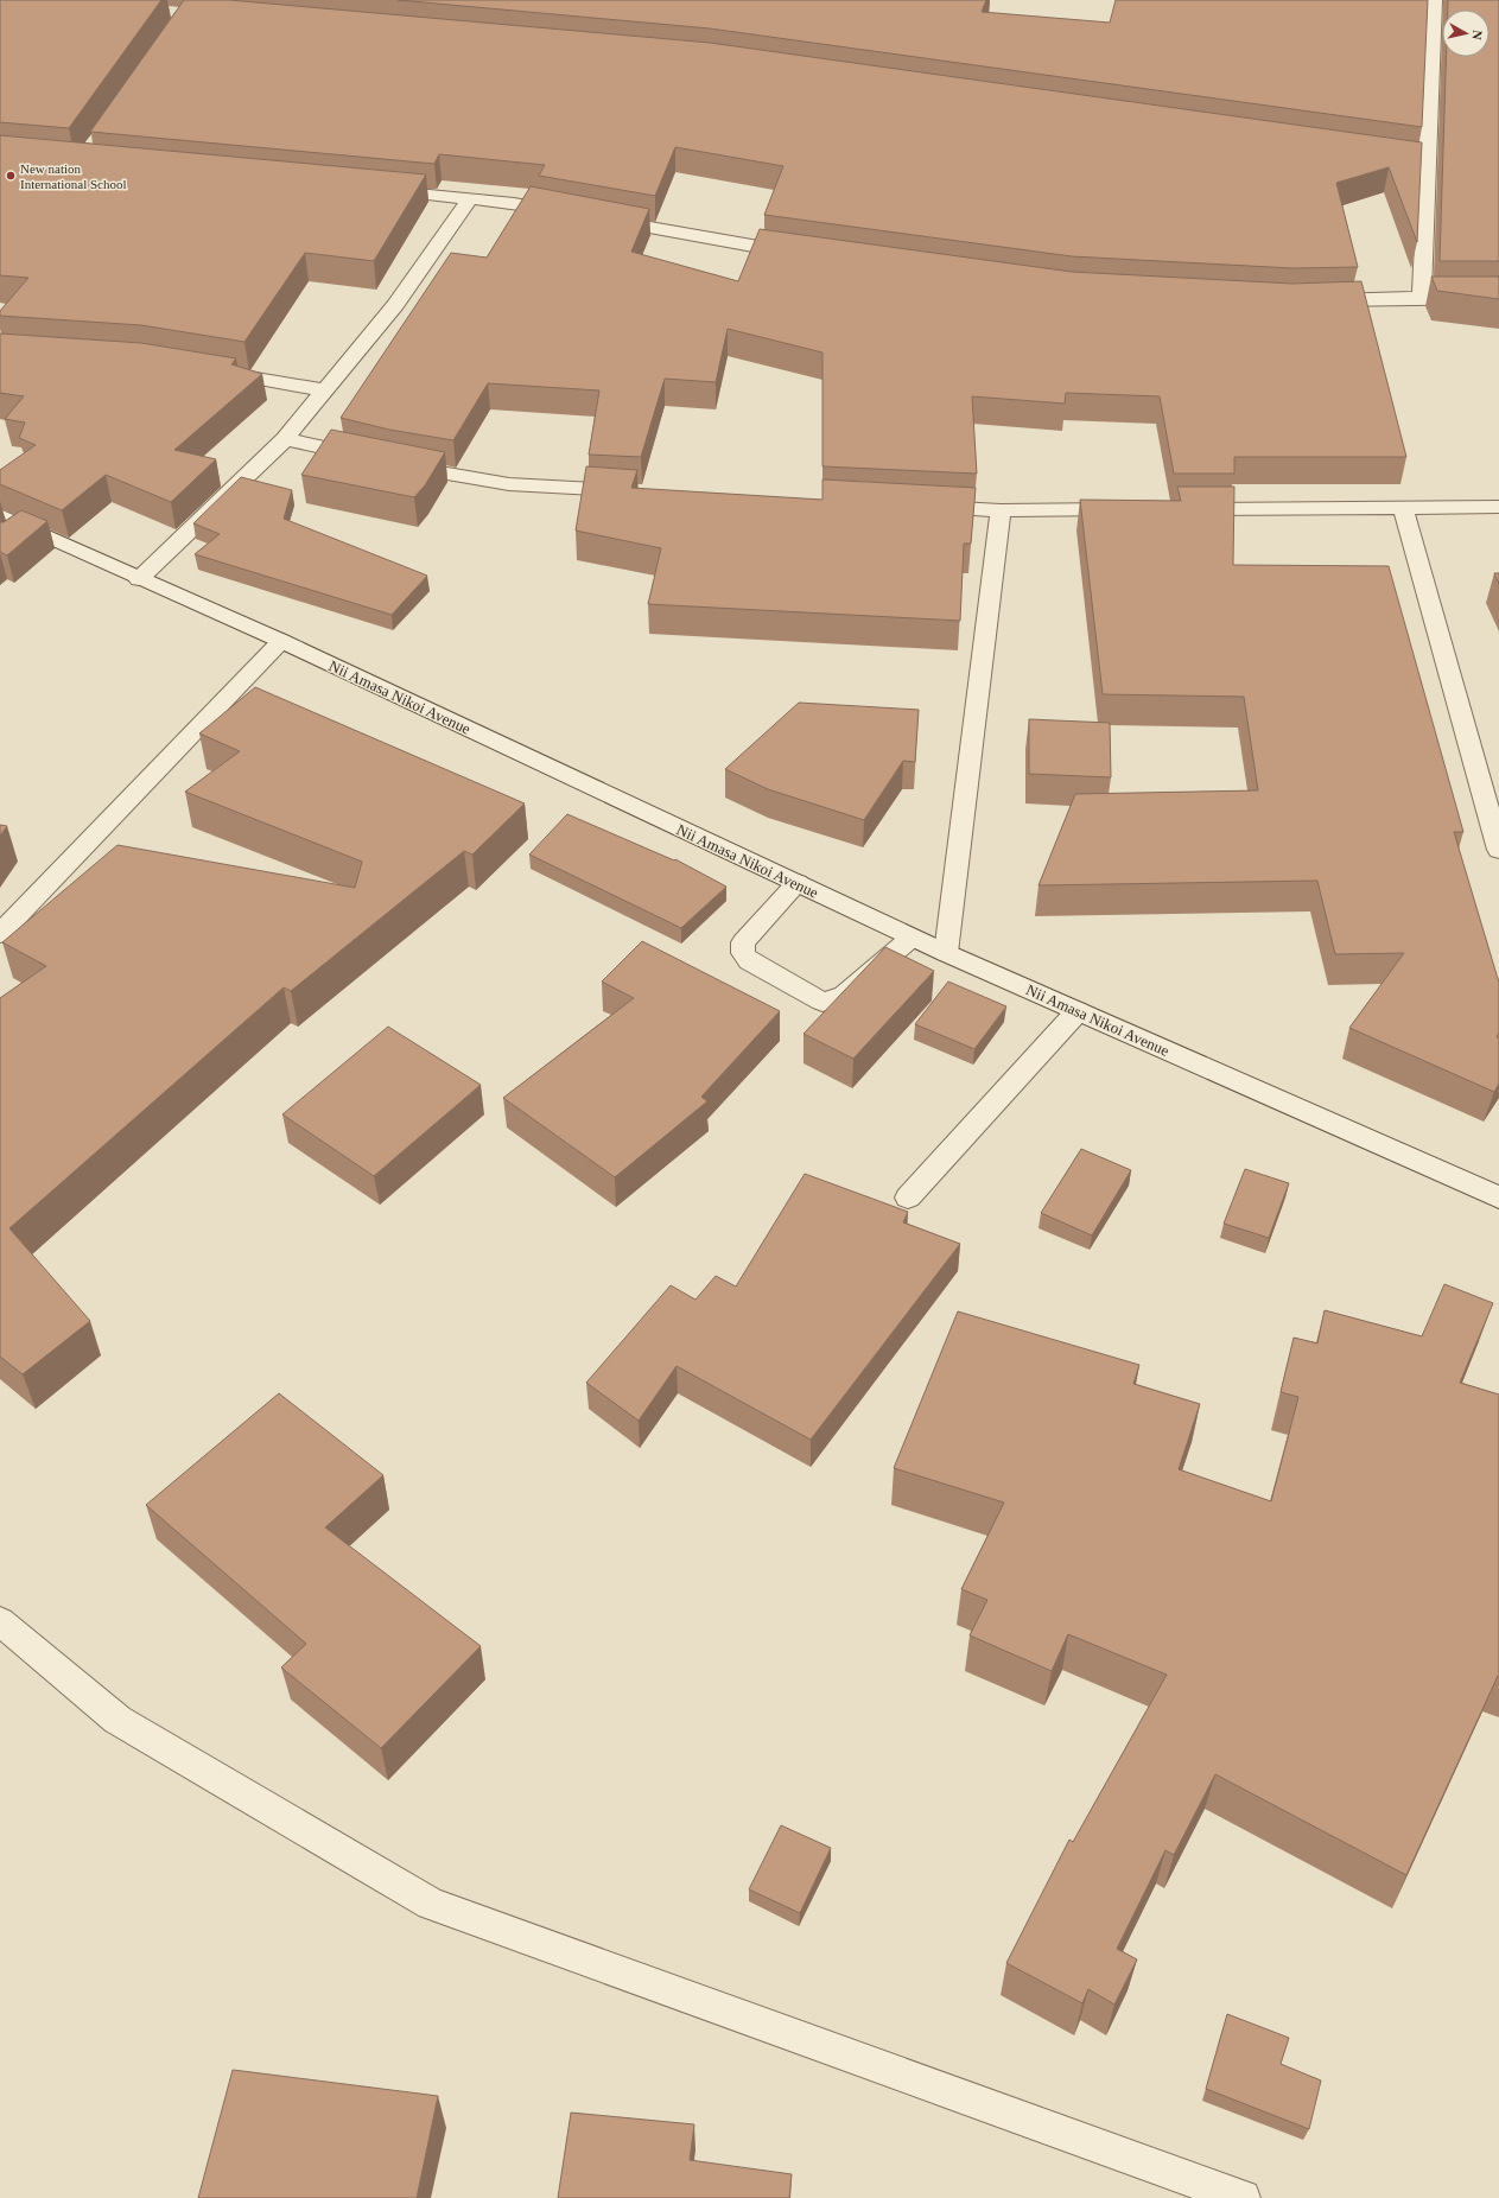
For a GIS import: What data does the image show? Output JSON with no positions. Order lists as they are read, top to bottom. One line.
{"streets":{"street":["Nii Amasa Nikoi Avenue"]},"places":["New nation International School"],"north":"right"}
